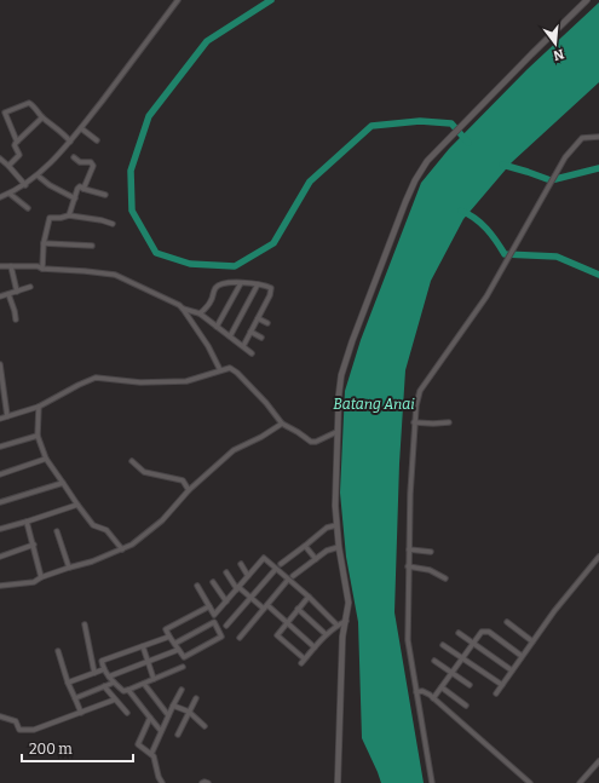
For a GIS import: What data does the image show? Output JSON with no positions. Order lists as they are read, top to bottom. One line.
{"water":["Batang Anai"],"scale_bar":"200 m","north":"bottom"}
